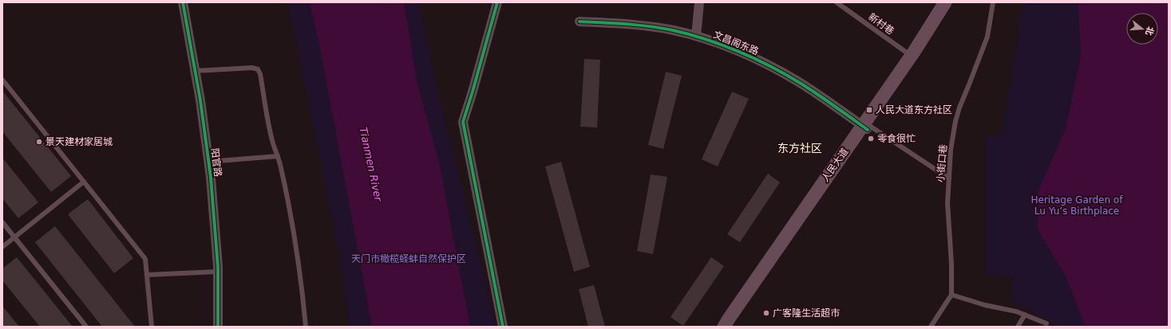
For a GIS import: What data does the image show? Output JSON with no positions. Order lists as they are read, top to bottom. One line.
{"streets":{"main road":["人民大道"],"street":["文昌阁东路","阳官路"],"lane":["新村巷","小街口巷"]},"crossings":[["新村巷","人民大道"],["文昌阁东路","人民大道"]],"districts":["东方社区"],"water":["Tianmen River"],"parks":["Heritage Garden of Lu Yu’s Birthplace","天门市橄榄蛏蚌自然保护区"],"places":{"transit":["人民大道东方社区"],"other":["零食很忙","景天建材家居城","广客隆生活超市"]},"north":"right"}
